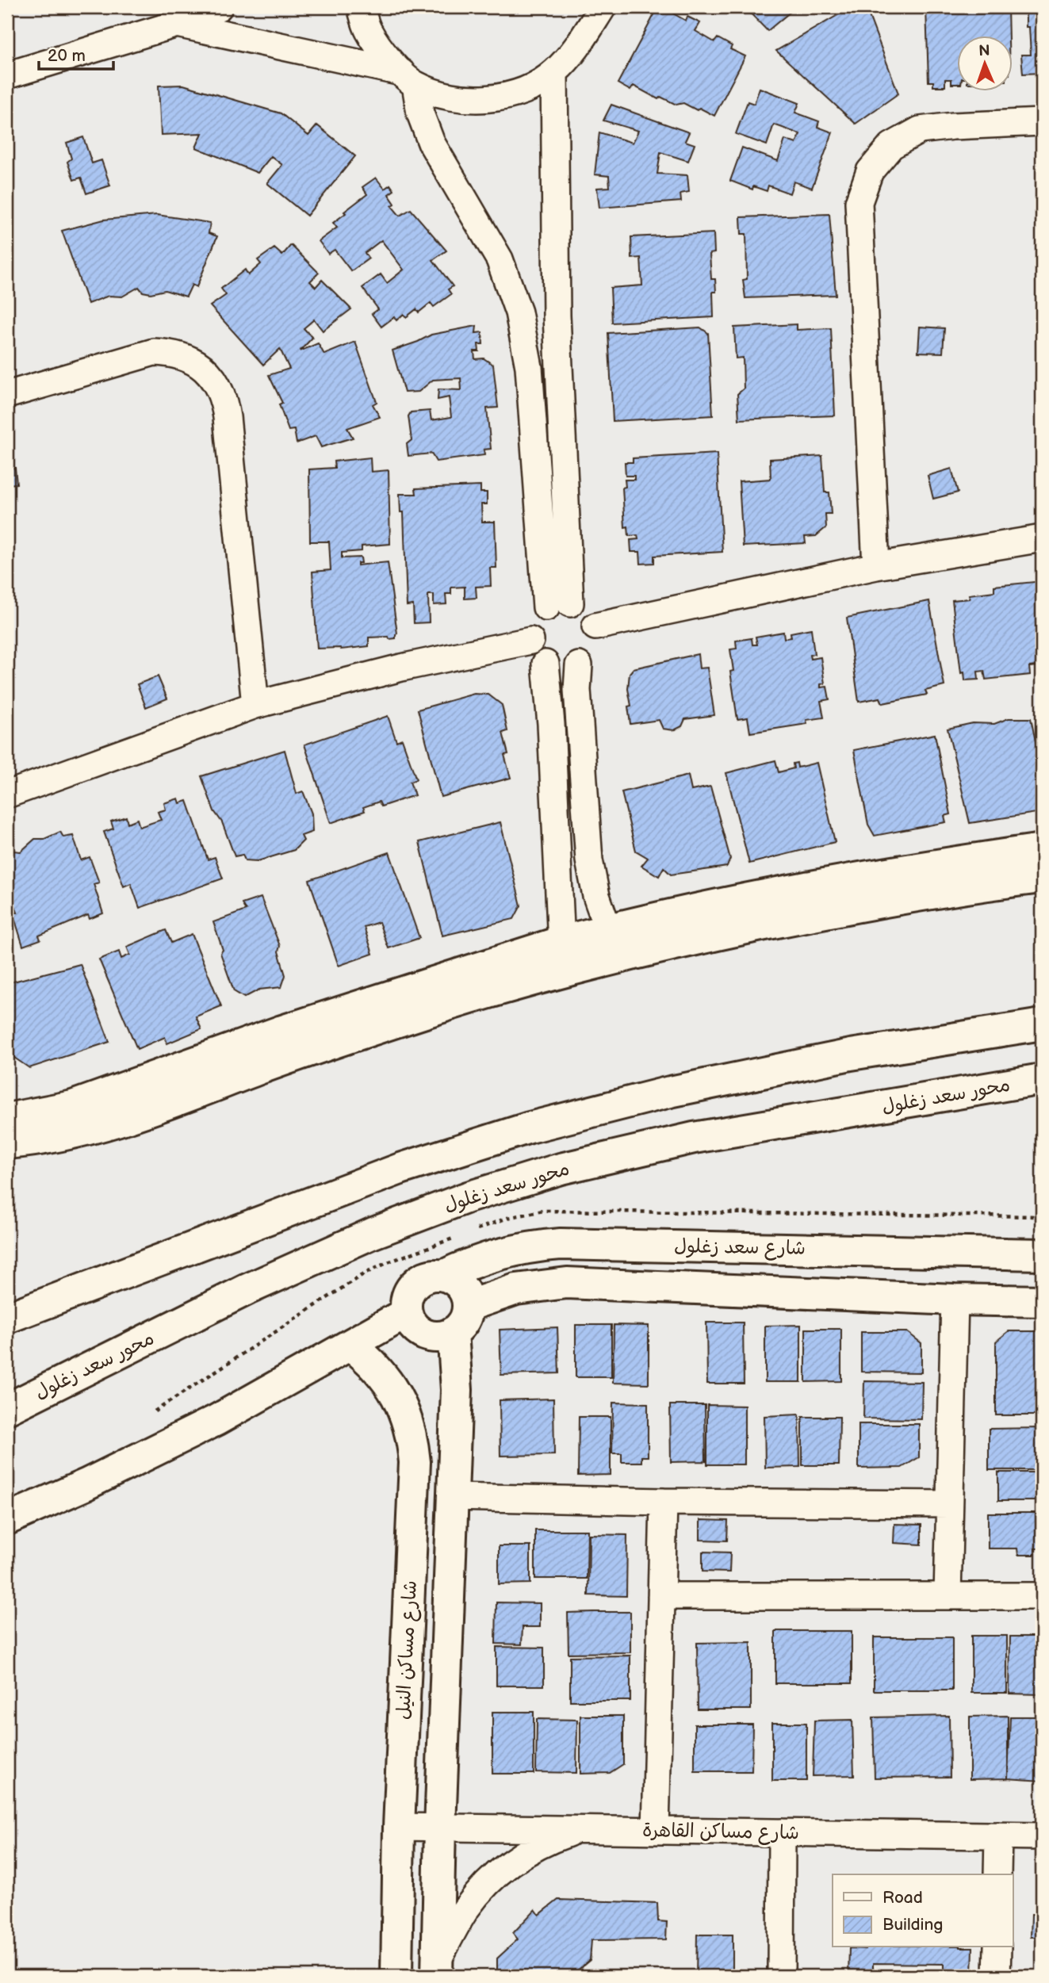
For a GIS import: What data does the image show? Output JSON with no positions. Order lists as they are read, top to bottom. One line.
{"streets":{"street":["محور سعد زغلول","شارع سعد زغلول","شارع مساكن النيل","شارع مساكن القاهرة"]},"crossings":[["شارع سعد زغلول","شارع مساكن النيل"],["شارع مساكن النيل","شارع مساكن القاهرة"]],"legend":["Road","Building"],"scale_bar":"20 m","north":"top"}
